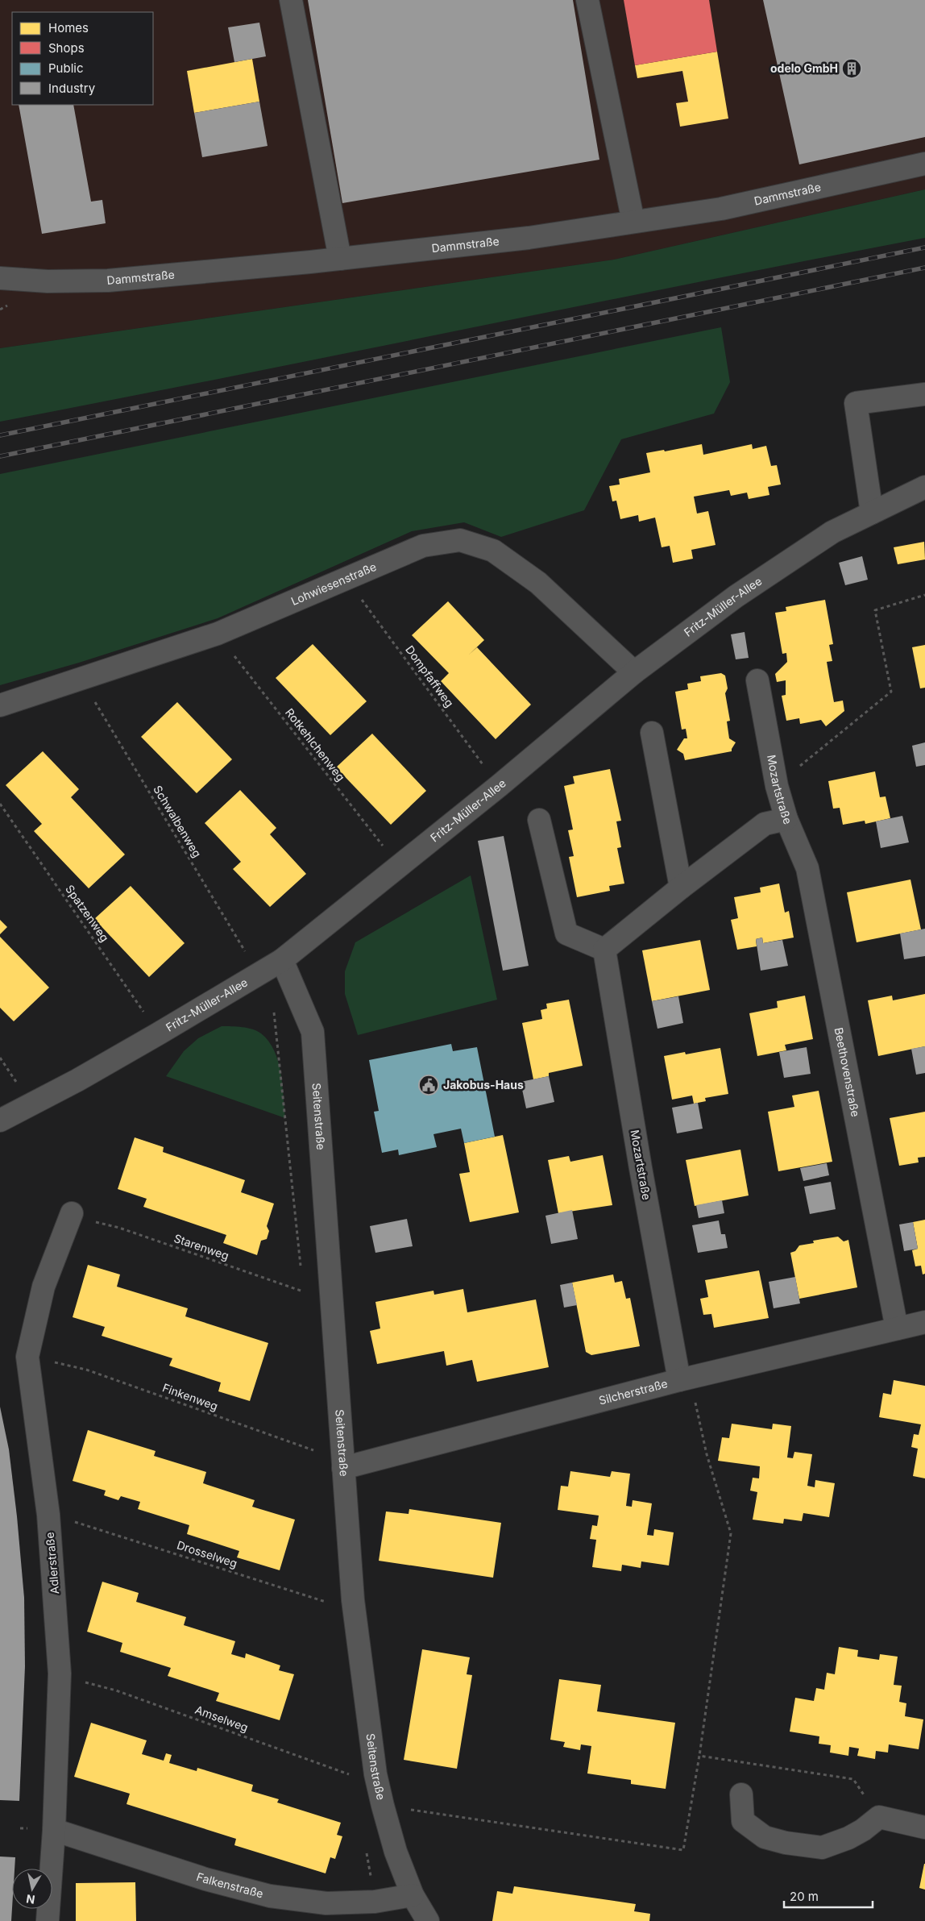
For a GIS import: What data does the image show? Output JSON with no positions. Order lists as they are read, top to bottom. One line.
{"streets":{"street":["Dammstraße","Lohwiesenstraße","Fritz-Müller-Allee","Mozartstraße","Beethovenstraße","Seitenstraße","Silcherstraße","Adlerstraße","Falkenstraße"],"path":["Dompfaffweg","Rotkehlchenweg","Schwalbenweg","Spatzenweg","Starenweg","Finkenweg","Drosselweg","Amselweg"]},"crossings":[["Lohwiesenstraße","Fritz-Müller-Allee"],["Lohwiesenstraße","Dompfaffweg"],["Lohwiesenstraße","Rotkehlchenweg"],["Lohwiesenstraße","Schwalbenweg"],["Fritz-Müller-Allee","Dompfaffweg"],["Fritz-Müller-Allee","Rotkehlchenweg"],["Fritz-Müller-Allee","Schwalbenweg"],["Fritz-Müller-Allee","Spatzenweg"],["Fritz-Müller-Allee","Seitenstraße"],["Mozartstraße","Beethovenstraße"],["Mozartstraße","Silcherstraße"],["Beethovenstraße","Silcherstraße"],["Seitenstraße","Silcherstraße"],["Seitenstraße","Falkenstraße"],["Adlerstraße","Falkenstraße"]],"places":{"building":["odelo GmbH"],"public building":["Jakobus-Haus"]},"legend":["Homes","Shops","Public","Industry"],"scale_bar":"20 m","north":"bottom"}
